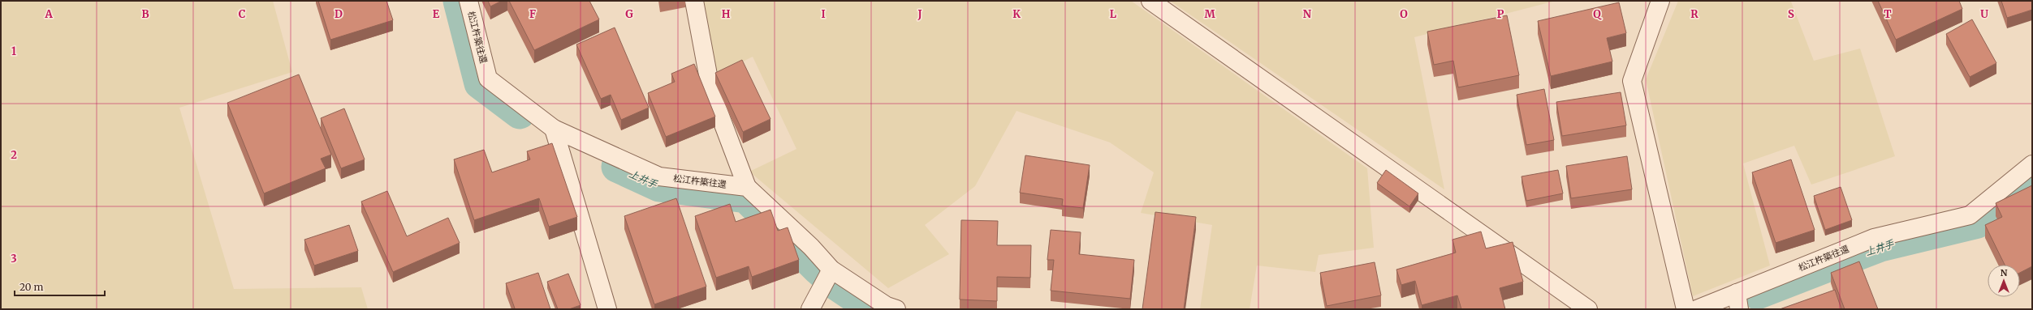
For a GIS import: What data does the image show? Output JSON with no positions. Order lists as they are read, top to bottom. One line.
{"streets":{"street":["松江杵築往還"]},"water":["上井手"],"scale_bar":"20 m","north":"top","grid":{"columns":["A","B","C","D","E","F","G","H","I","J","K","L","M","N","O","P","Q","R","S","T","U"],"rows":["1","2","3"]}}
